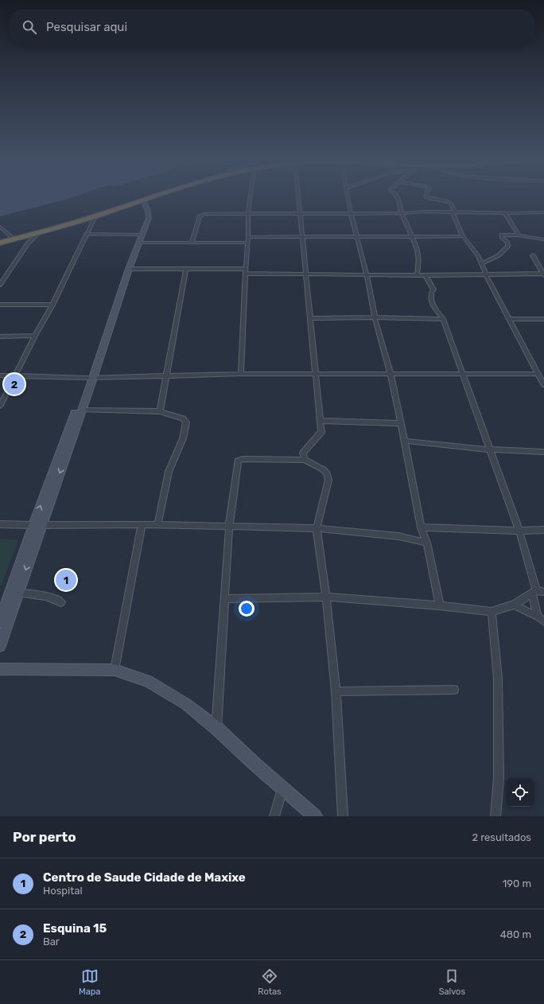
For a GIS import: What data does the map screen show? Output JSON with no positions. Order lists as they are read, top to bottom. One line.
{"page":{"search":"Pesquisar aqui","pins":["2","1"],"heading":["Por perto","2 resultados"],"list":[{"mark":"1","name":"Centro de Saude Cidade de Maxixe","note":"Hospital","value":"190 m"},{"mark":"2","name":"Esquina 15","note":"Bar","value":"480 m"}],"nav":["Mapa","Rotas","Salvos"]}}
